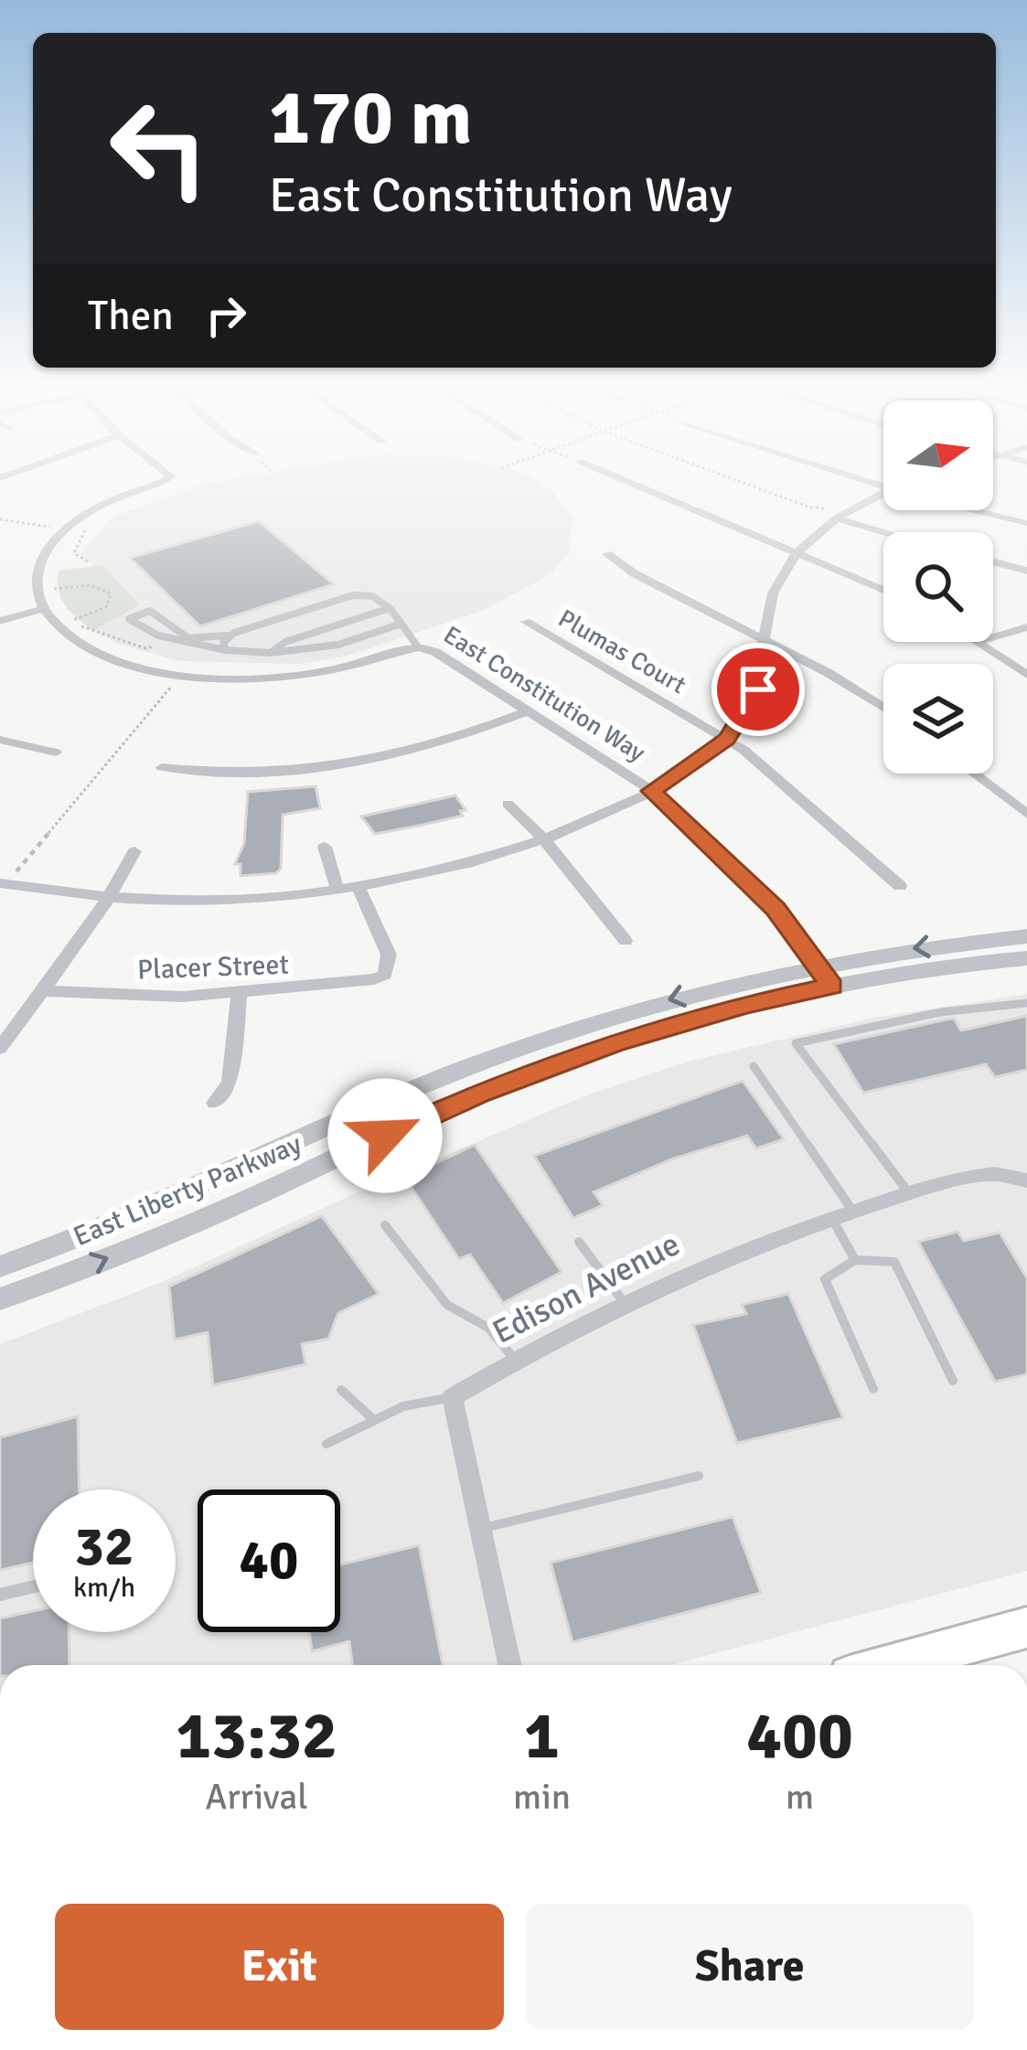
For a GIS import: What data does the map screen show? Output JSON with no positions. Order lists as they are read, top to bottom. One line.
{"streets":{"street":["Plumas Court","East Constitution Way","Placer Street","East Liberty Parkway","Edison Avenue"]},"crossings":[["East Constitution Way","East Liberty Parkway"]],"north":"right","page":{"turn":["170 m","East Constitution Way"],"then":"Then","speed":"32 km/h","limit":"40","eta":["13:32","Arrival","1","min","400","m"],"buttons":["Exit","Share"]}}
